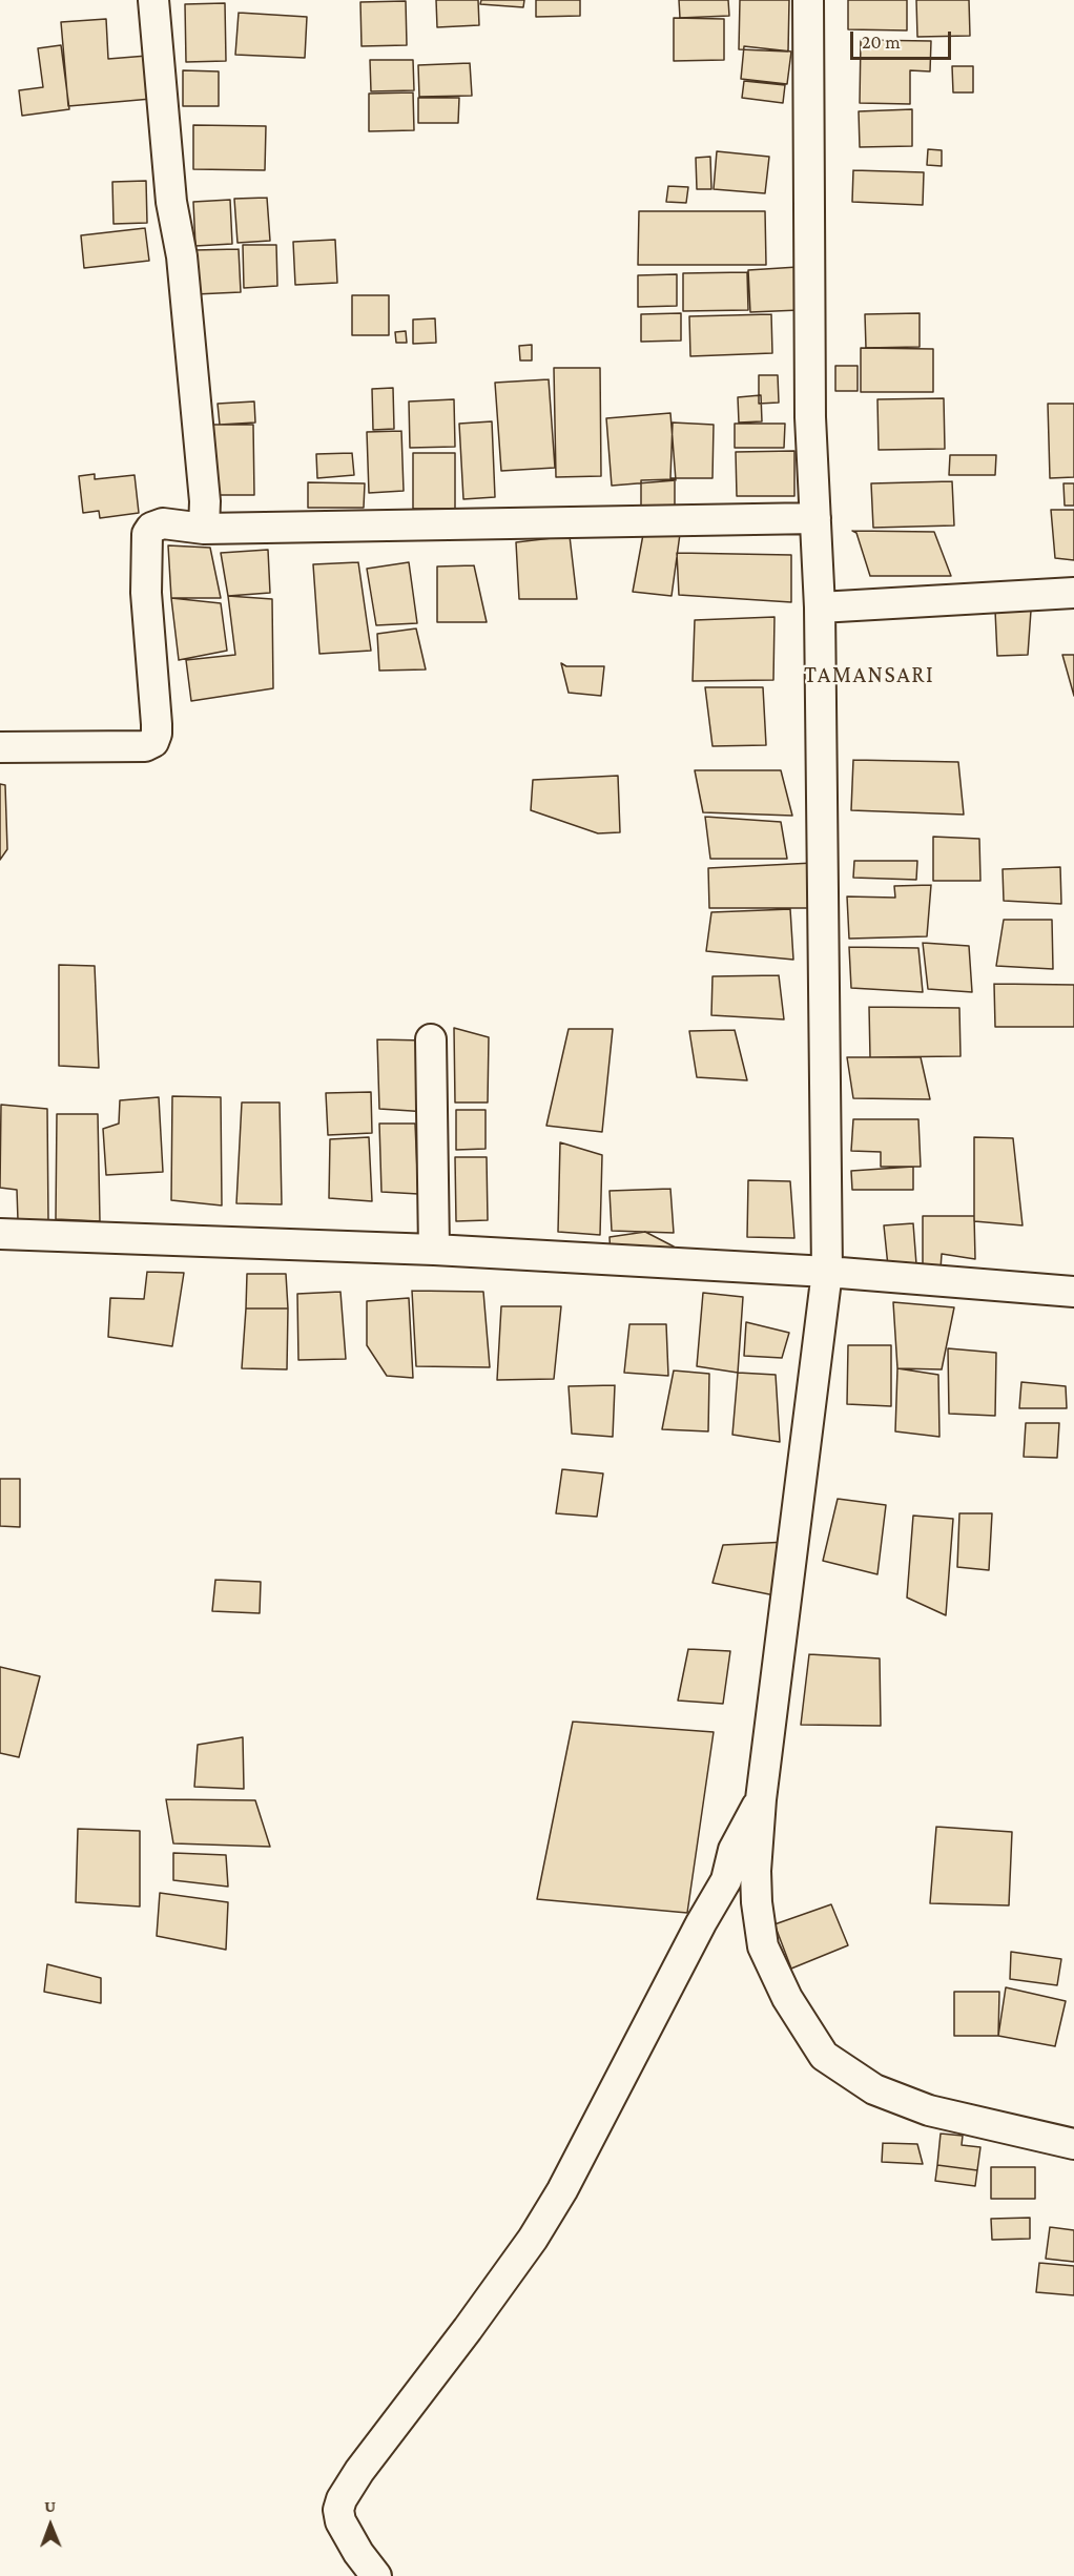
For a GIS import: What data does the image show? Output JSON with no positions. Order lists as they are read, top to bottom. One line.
{"districts":["TAMANSARI"],"scale_bar":"20 m","north":"top"}
